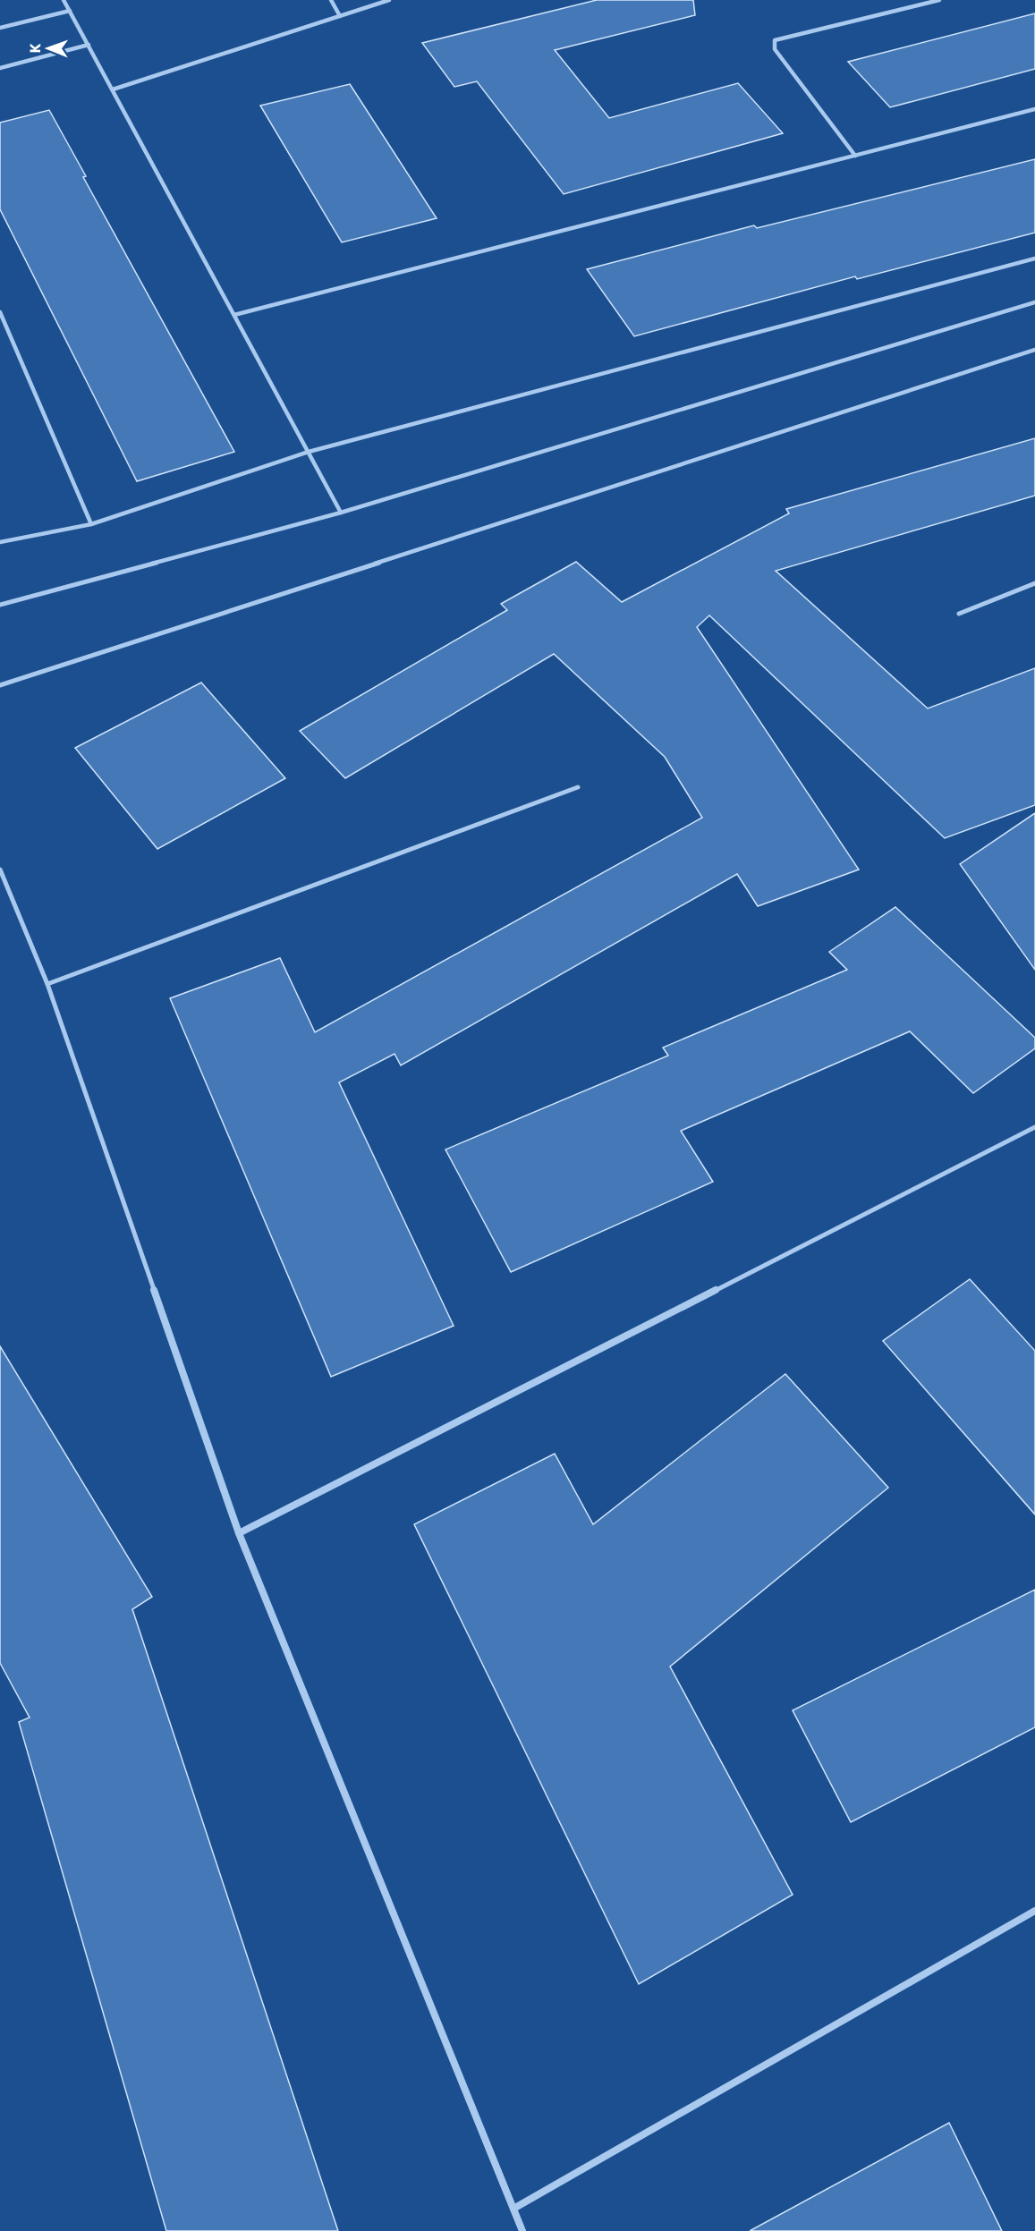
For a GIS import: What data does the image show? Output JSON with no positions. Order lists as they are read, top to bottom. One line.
{"north":"left"}
